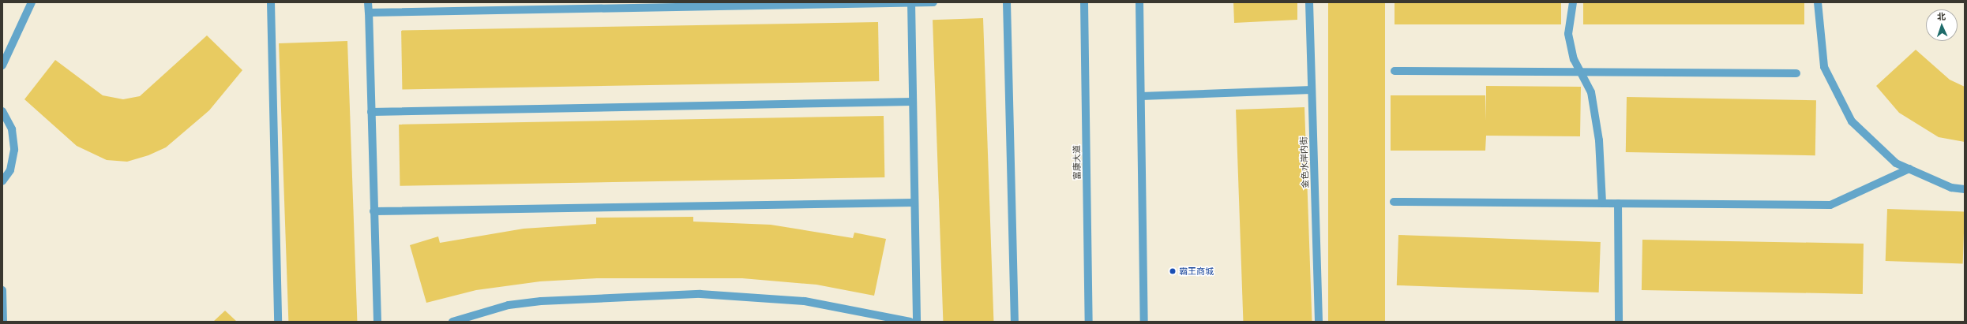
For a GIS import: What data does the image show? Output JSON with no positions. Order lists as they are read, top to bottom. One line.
{"streets":{"street":["富康大道","金色水岸内街"]},"places":["霸王商城"],"north":"top"}
